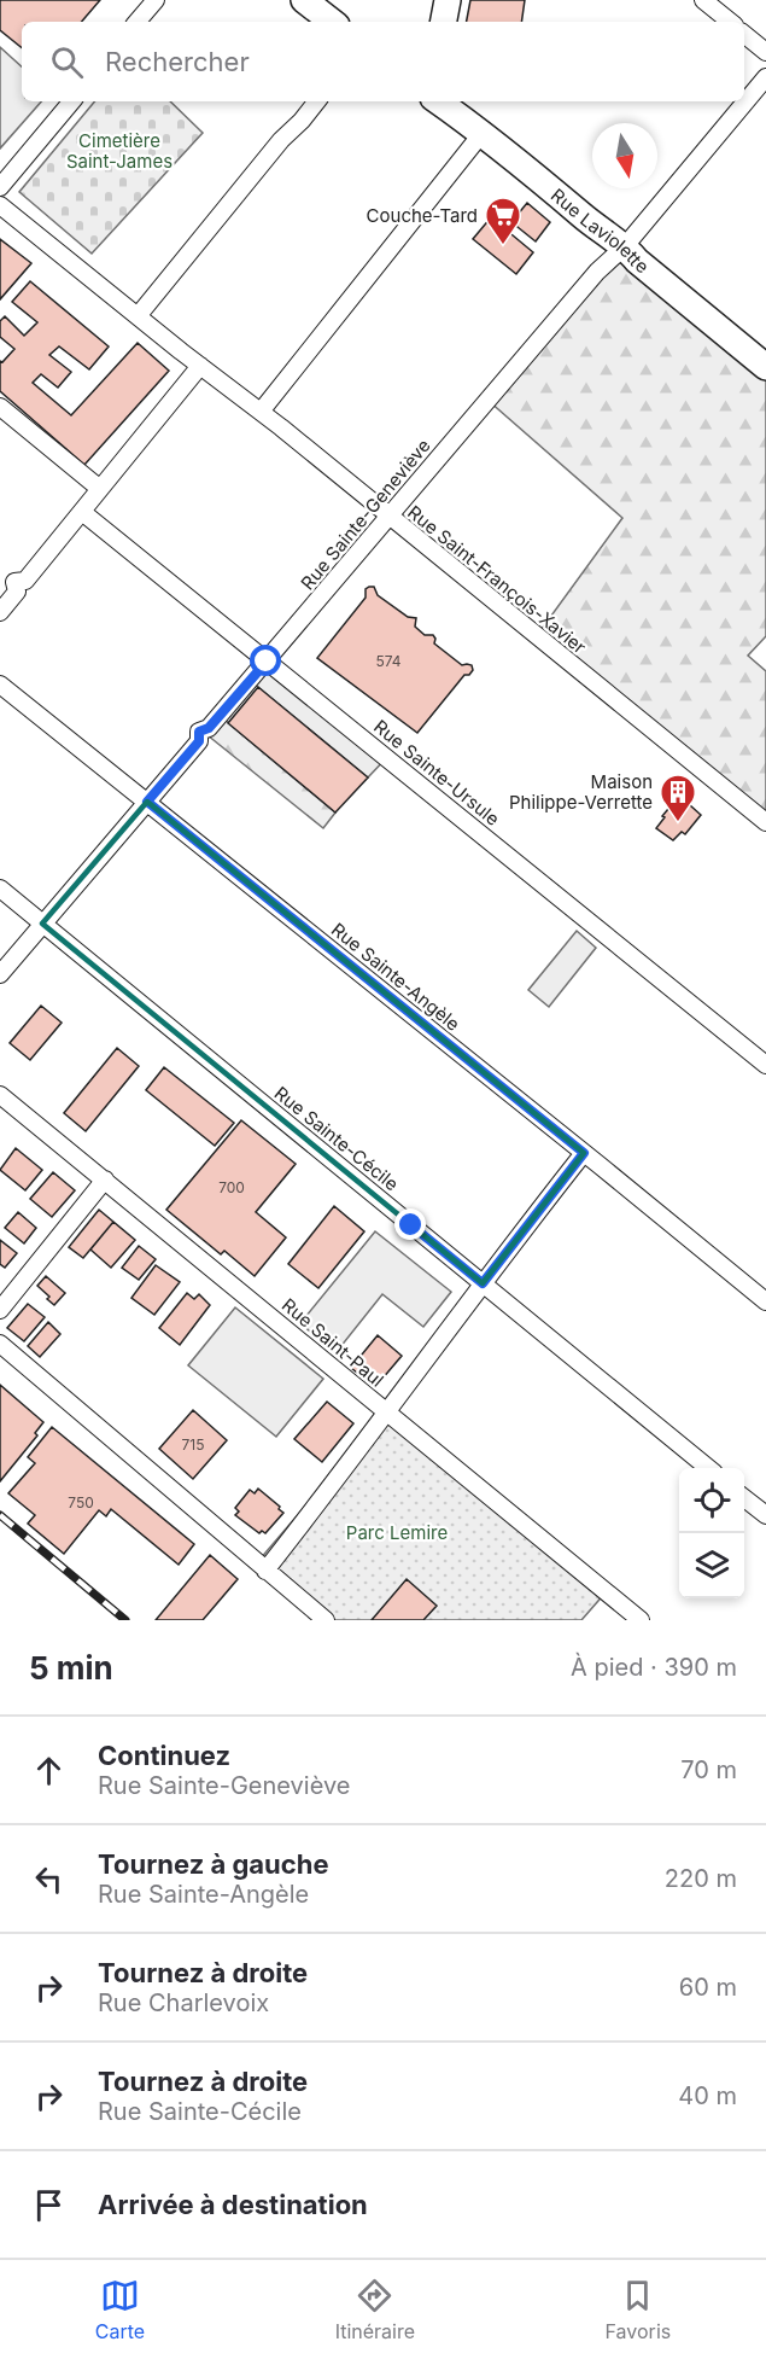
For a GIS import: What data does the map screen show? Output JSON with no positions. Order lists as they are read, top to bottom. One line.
{"streets":{"main road":["Rue Laviolette"],"street":["Rue Sainte-Geneviève","Rue Saint-François-Xavier","Rue Sainte-Ursule","Rue Sainte-Angèle","Rue Sainte-Cécile","Rue Saint-Paul"]},"crossings":[["Rue Laviolette","Rue Sainte-Geneviève"],["Rue Sainte-Geneviève","Rue Saint-François-Xavier"],["Rue Sainte-Geneviève","Rue Sainte-Ursule"],["Rue Sainte-Geneviève","Rue Sainte-Angèle"],["Rue Sainte-Geneviève","Rue Sainte-Cécile"]],"parks":["Cimetière Saint-James","Parc Lemire"],"places":{"supermarket":["Couche-Tard"],"building":["Maison Philippe-Verrette"]},"house_numbers":["574","700","715","750"],"north":"bottom","page":{"search":"Rechercher","heading":["5 min","À pied · 390 m"],"list":[["Continuez","Rue Sainte-Geneviève","70 m"],["Tournez à gauche","Rue Sainte-Angèle","220 m"],["Tournez à droite","Rue Charlevoix","60 m"],["Tournez à droite","Rue Sainte-Cécile","40 m"],"Arrivée à destination"],"nav":["Carte","Itinéraire","Favoris"]}}
